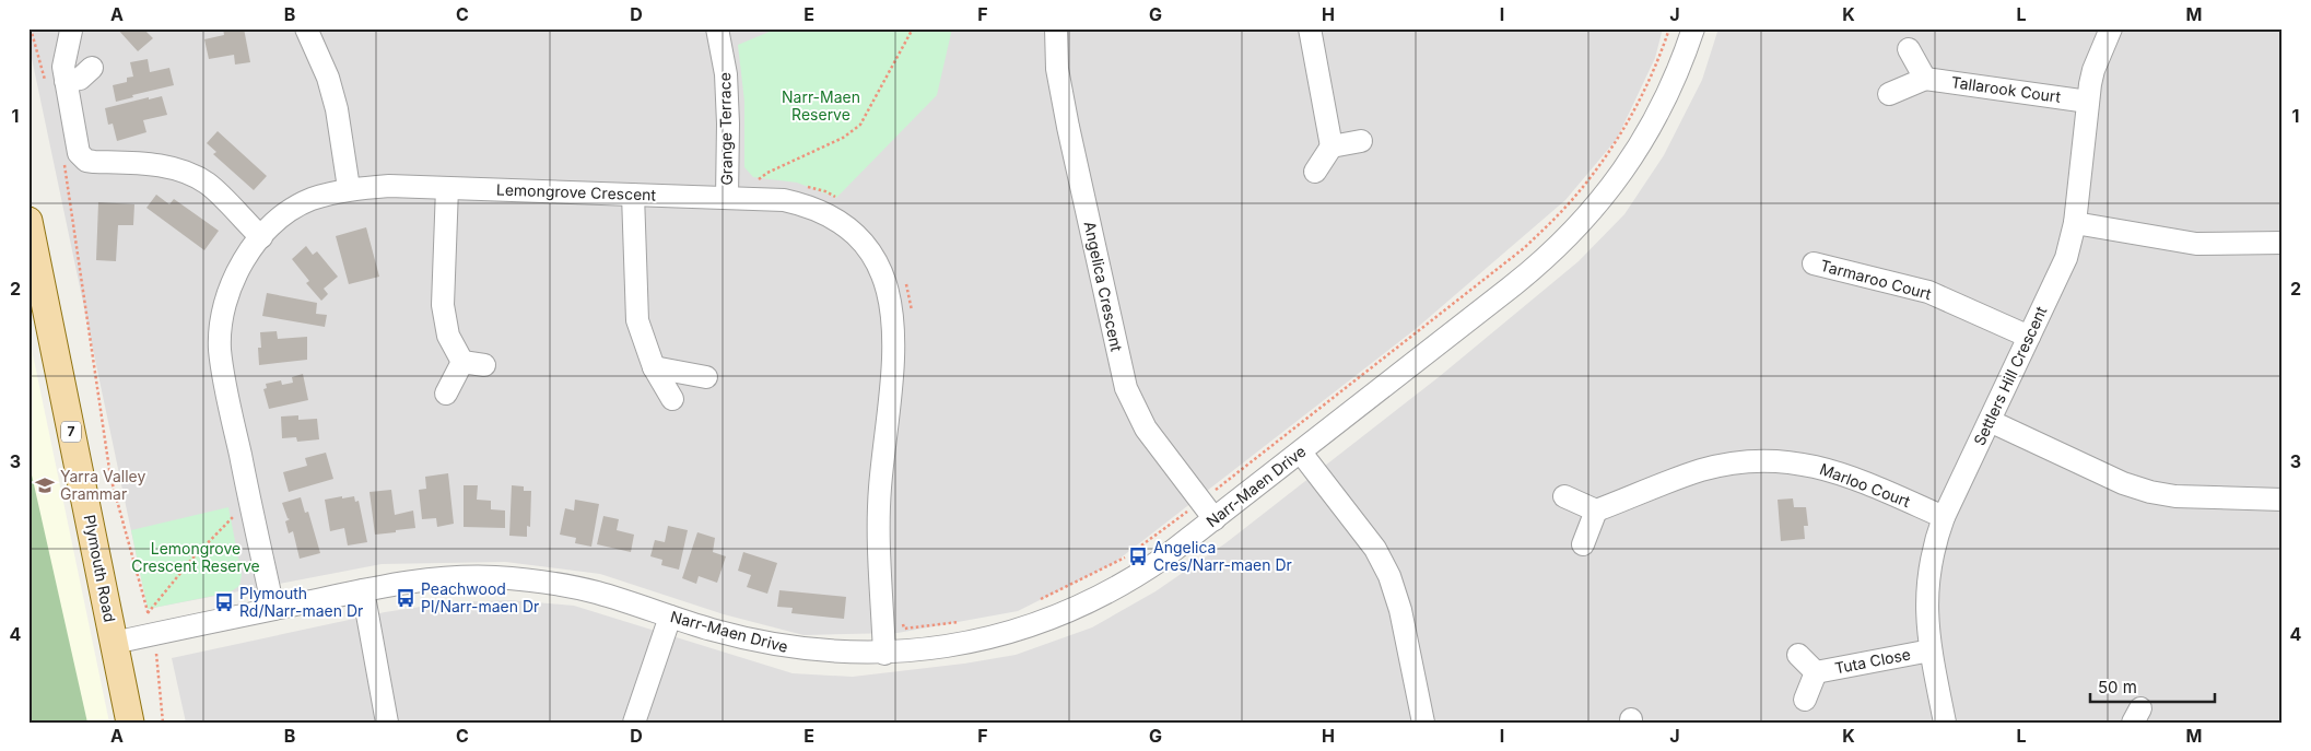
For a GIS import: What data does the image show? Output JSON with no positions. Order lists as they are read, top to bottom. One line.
{"streets":{"main road":["7","Plymouth Road"],"street":["Tallarook Court","Grange Terrace","Lemongrove Crescent","Tarmaroo Court","Angelica Crescent","Settlers Hill Crescent","Marloo Court","Narr-Maen Drive","Tuta Close"]},"crossings":[["Tallarook Court","Settlers Hill Crescent"],["Grange Terrace","Lemongrove Crescent"],["Lemongrove Crescent","Narr-Maen Drive"],["Tarmaroo Court","Settlers Hill Crescent"],["Angelica Crescent","Narr-Maen Drive"],["Settlers Hill Crescent","Marloo Court"],["Settlers Hill Crescent","Tuta Close"],["Narr-Maen Drive","Plymouth Road"]],"parks":["Narr-Maen Reserve","Lemongrove Crescent Reserve"],"places":{"school or university":["Yarra Valley Grammar"],"bus stop":["Angelica Cres/Narr-maen Dr","Peachwood Pl/Narr-maen Dr","Plymouth Rd/Narr-maen Dr"]},"scale_bar":"50 m","grid":{"columns":["A","B","C","D","E","F","G","H","I","J","K","L","M"],"rows":["1","2","3","4"]}}
